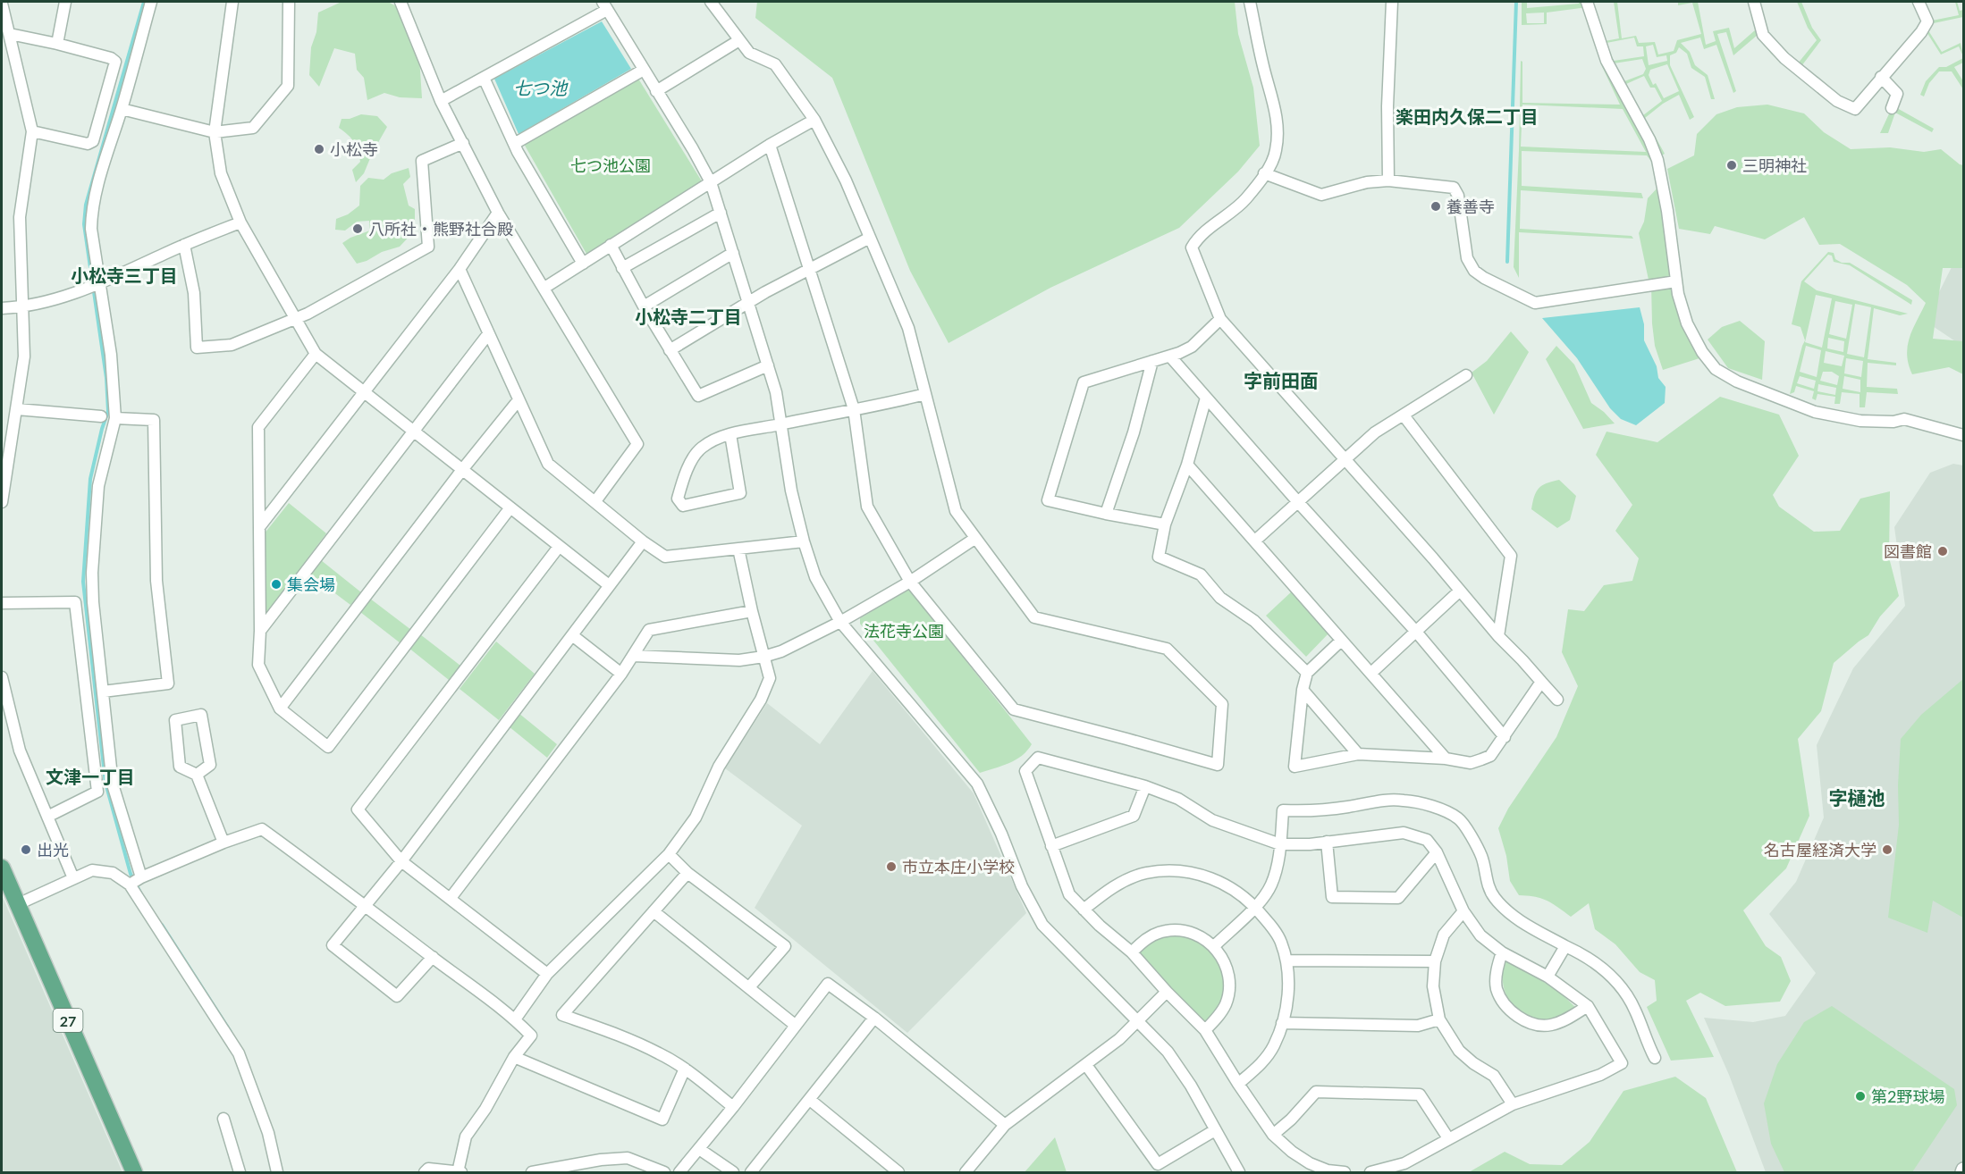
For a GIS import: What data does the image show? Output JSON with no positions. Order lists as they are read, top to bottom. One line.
{"streets":{"main road":["27"]},"districts":["楽田内久保二丁目","小松寺三丁目","小松寺二丁目","字前田面","文津一丁目","字樋池"],"water":["七つ池"],"parks":["七つ池公園","法花寺公園"],"places":["小松寺","三明神社","養善寺","八所社・熊野社合殿","図書館","集会場","出光","名古屋経済大学","市立本庄小学校","第2野球場"]}
